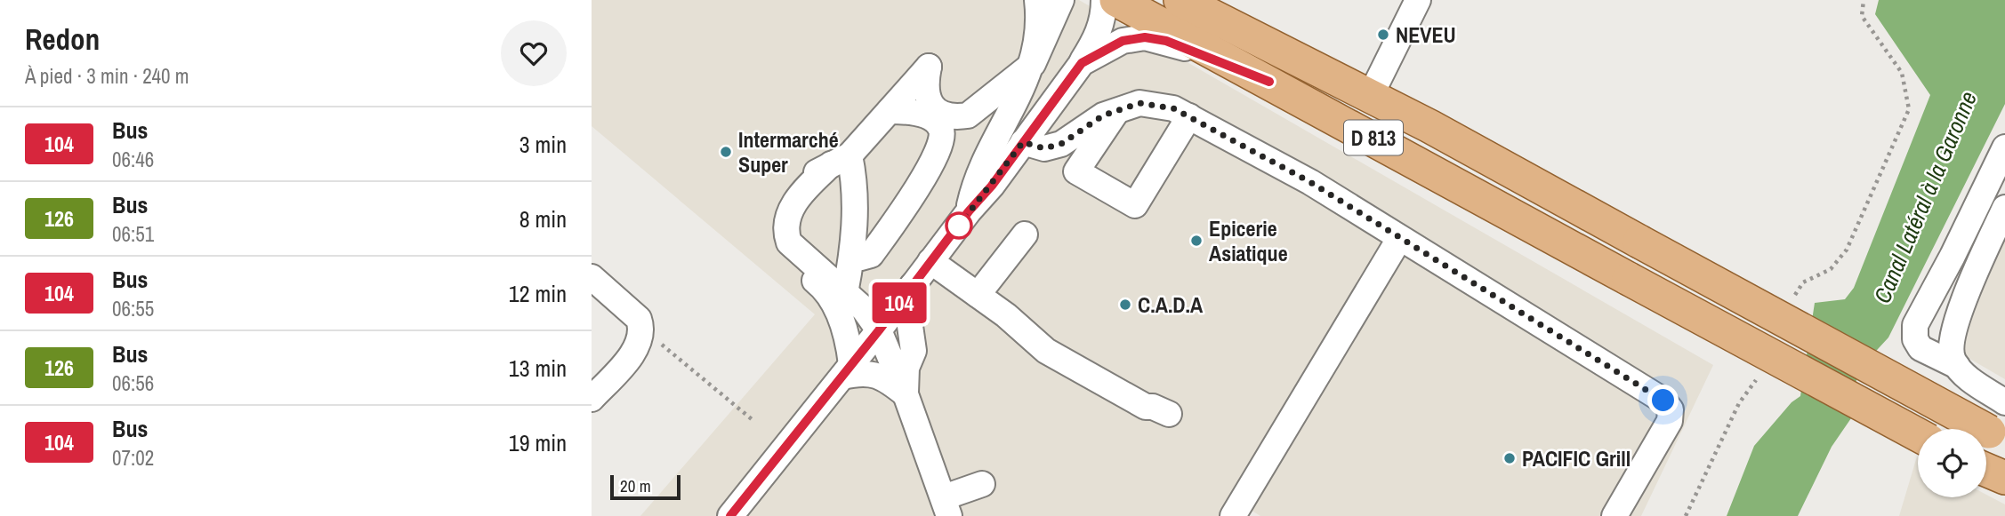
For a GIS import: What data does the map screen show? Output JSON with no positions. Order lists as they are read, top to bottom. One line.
{"streets":{"main road":["D 813"]},"water":["Canal Latéral à la Garonne"],"places":["NEVEU","Intermarché Super","Epicerie Asiatique","C.A.D.A","PACIFIC Grill"],"lines":["bus line 104"],"scale_bar":"20 m","page":{"heading":["Redon","À pied · 3 min · 240 m"],"on_map":"104","list":[{"mark":"104","name":"Bus","note":"06:46","value":"3 min"},{"mark":"126","name":"Bus","note":"06:51","value":"8 min"},{"mark":"104","name":"Bus","note":"06:55","value":"12 min"},{"mark":"126","name":"Bus","note":"06:56","value":"13 min"},{"mark":"104","name":"Bus","note":"07:02","value":"19 min"}],"scale":"20 m"}}
